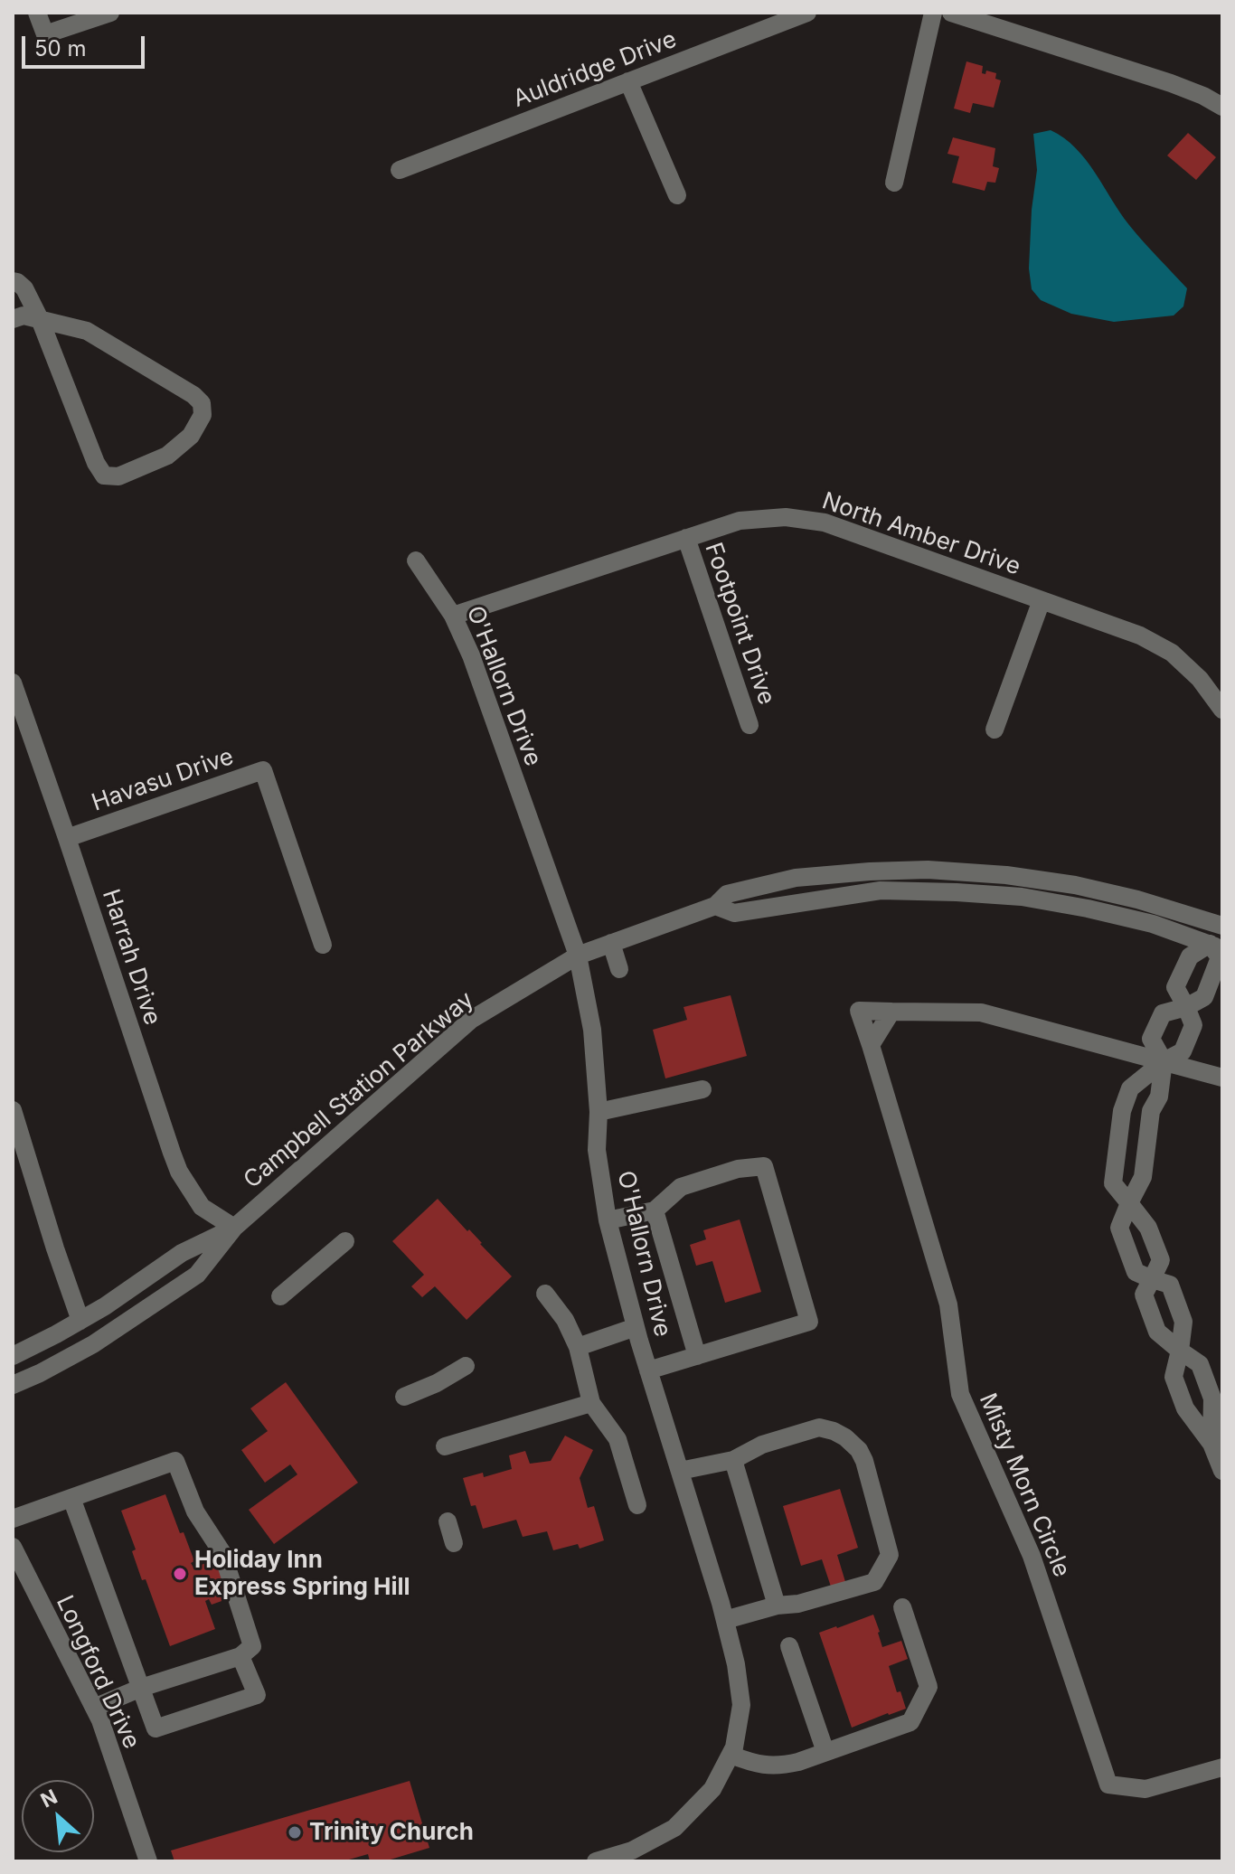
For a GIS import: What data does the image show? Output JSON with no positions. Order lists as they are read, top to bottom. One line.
{"streets":{"street":["Auldridge Drive","North Amber Drive","Footpoint Drive","O'Hallorn Drive","Havasu Drive","Harrah Drive","Campbell Station Parkway","Misty Morn Circle","Longford Drive"]},"crossings":[["North Amber Drive","Footpoint Drive"],["North Amber Drive","O'Hallorn Drive"],["O'Hallorn Drive","Campbell Station Parkway"],["Havasu Drive","Harrah Drive"],["Harrah Drive","Campbell Station Parkway"]],"places":["Holiday Inn Express Spring Hill","Trinity Church"],"scale_bar":"50 m","north":"top left"}
